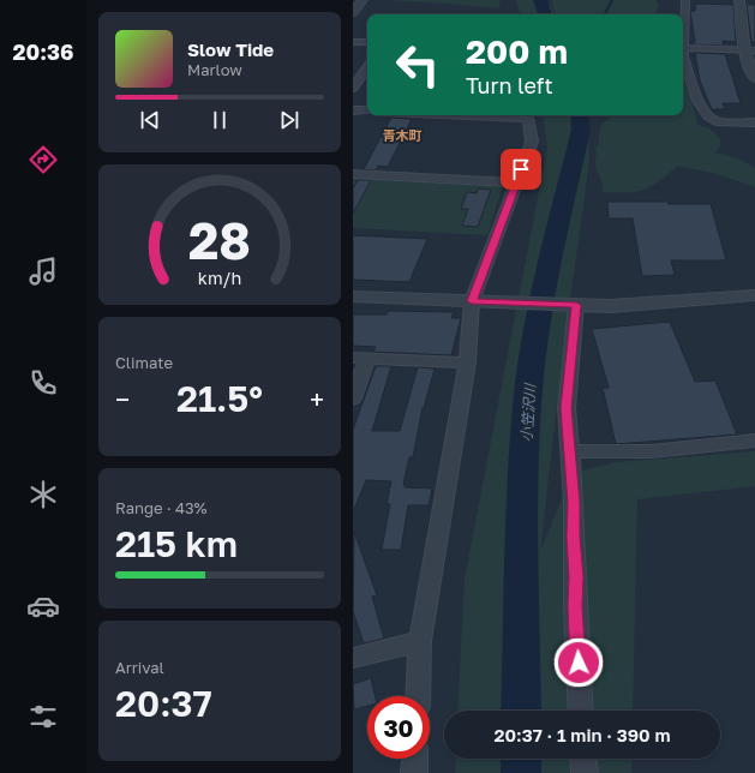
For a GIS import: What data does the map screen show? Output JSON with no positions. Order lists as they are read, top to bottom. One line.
{"districts":["青木町"],"water":["小笠沢川"],"page":{"tabs":"20:36","turn":["200 m","Turn left"],"song":["Slow Tide","Marlow"],"tile":["Climate",["Range · 43%","215 km"],["Arrival","20:37"]],"heat":["−","21.5°","+"],"limit":"30","trip":"20:37 · 1 min · 390 m","gauge":["28","km/h"]}}
